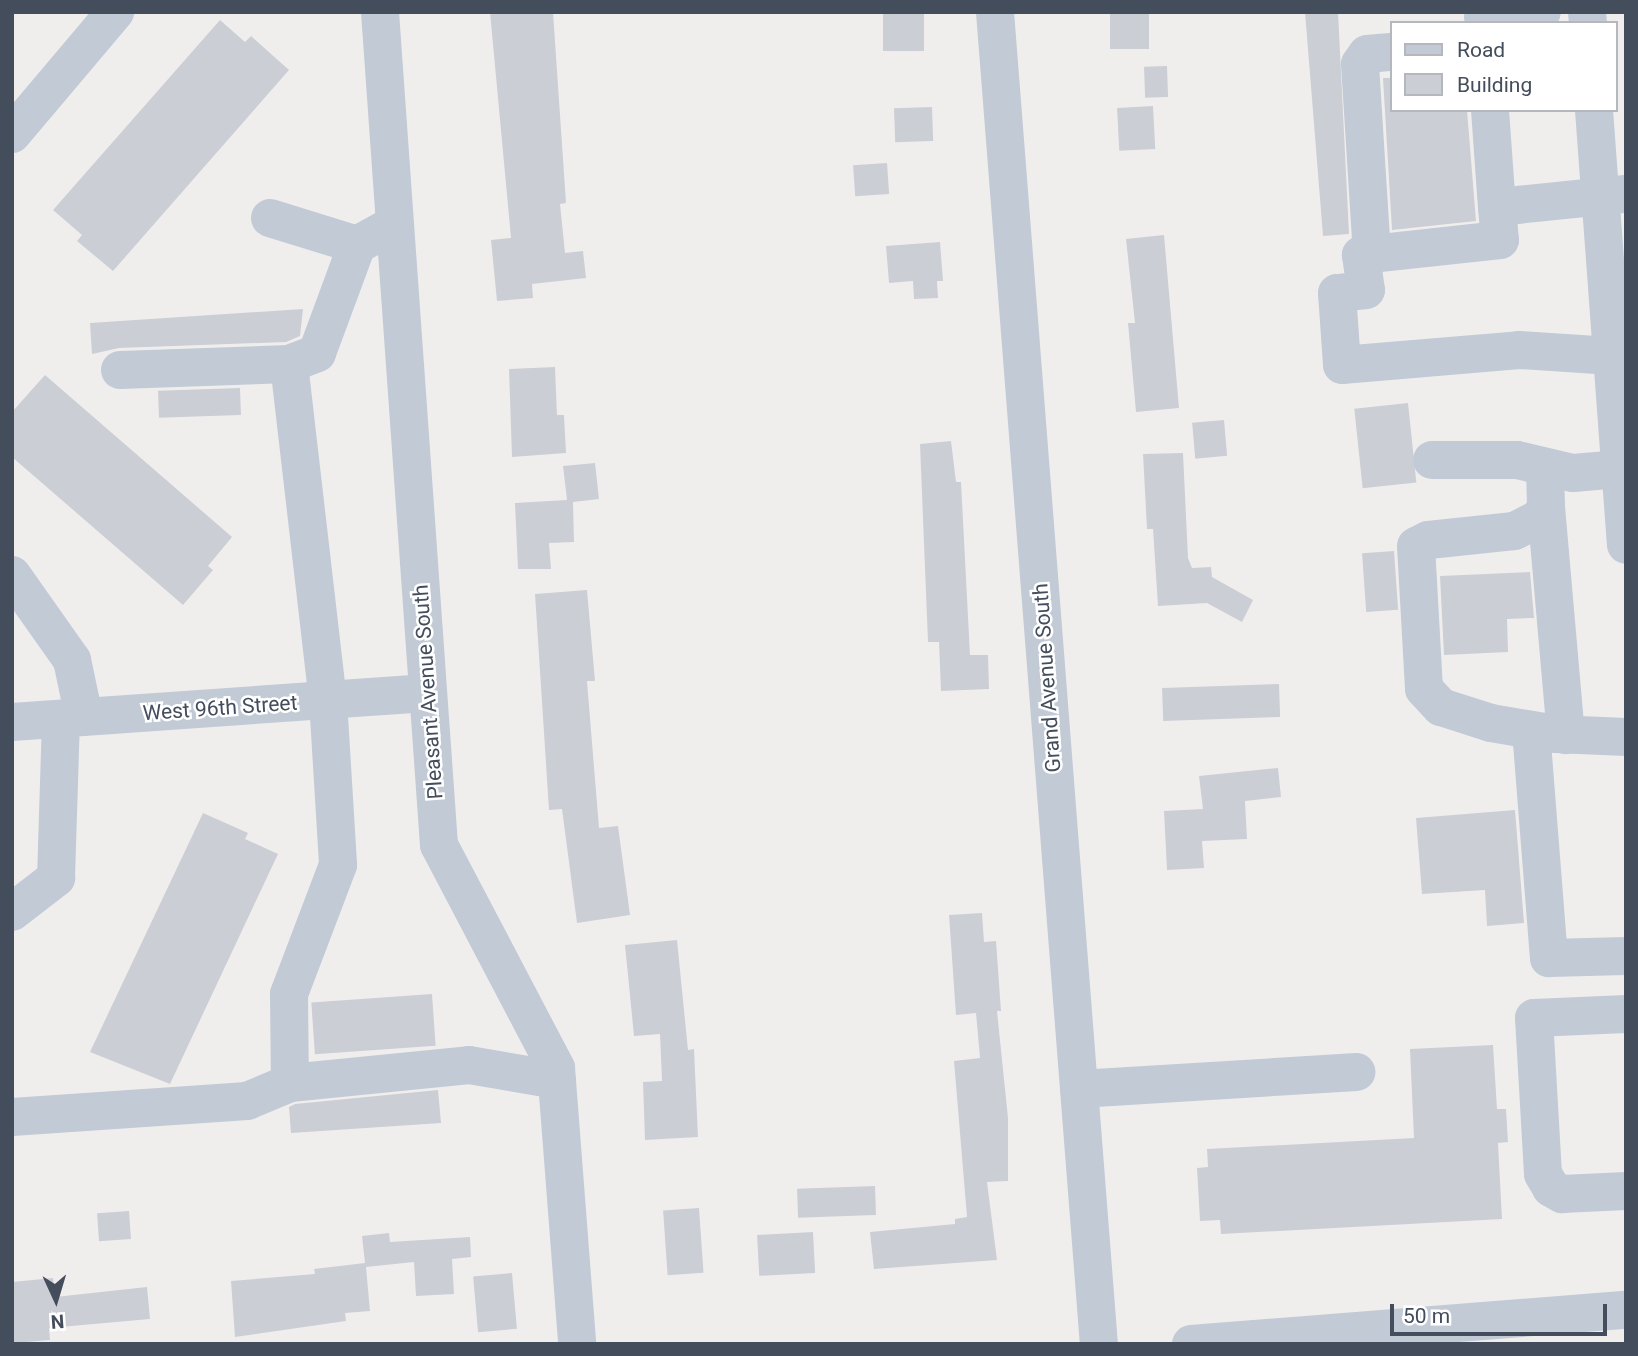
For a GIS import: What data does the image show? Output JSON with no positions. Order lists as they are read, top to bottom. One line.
{"streets":{"street":["Grand Avenue South","Pleasant Avenue South","West 96th Street"]},"crossings":[["Pleasant Avenue South","West 96th Street"]],"legend":["Road","Building"],"scale_bar":"50 m","north":"bottom"}
